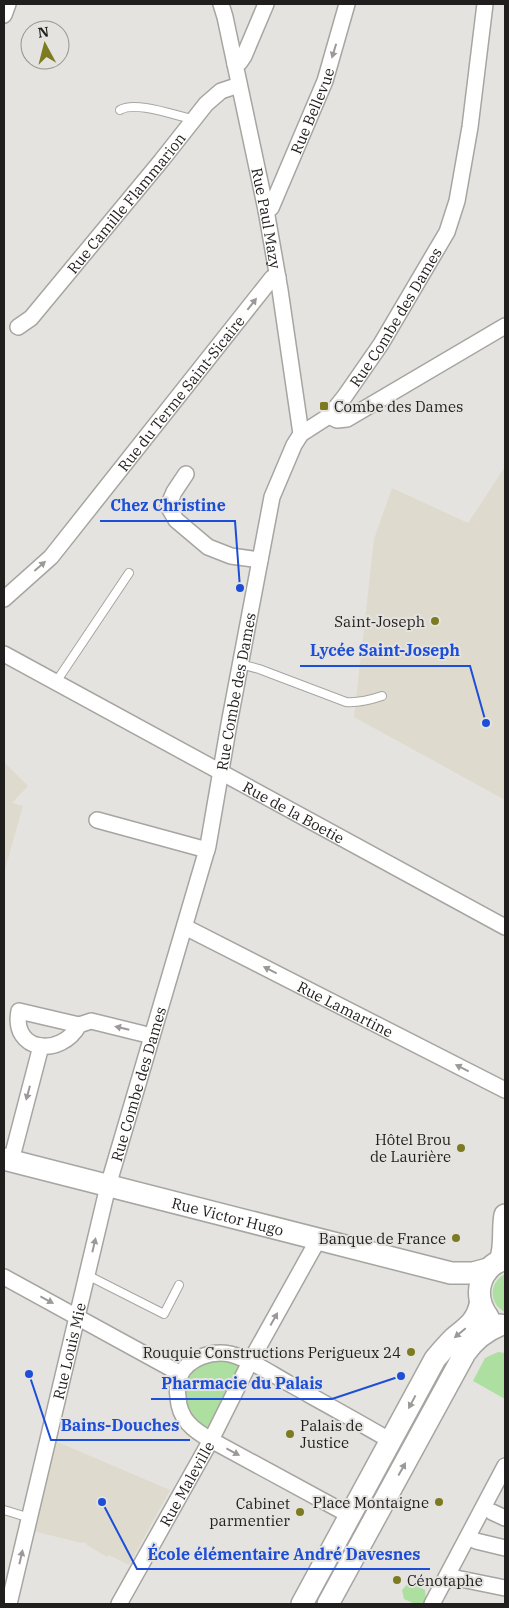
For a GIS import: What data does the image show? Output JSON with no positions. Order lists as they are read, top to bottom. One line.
{"streets":{"main road":["Rue Victor Hugo"],"street":["Rue Bellevue","Rue Camille Flammarion","Rue Paul Mazy","Rue Combe des Dames","Rue du Terme Saint-Sicaire","Rue de la Boetie","Rue Lamartine","Rue Louis Mie","Rue Maleville"]},"crossings":[["Rue Bellevue","Rue Paul Mazy"],["Rue Camille Flammarion","Rue Paul Mazy"],["Rue Paul Mazy","Rue Combe des Dames"],["Rue Paul Mazy","Rue du Terme Saint-Sicaire"],["Rue Combe des Dames","Rue de la Boetie"],["Rue Combe des Dames","Rue Lamartine"],["Rue Combe des Dames","Rue Victor Hugo"],["Rue Combe des Dames","Rue Louis Mie"],["Rue Victor Hugo","Rue Louis Mie"],["Rue Victor Hugo","Rue Maleville"]],"one_way":["Rue du Terme Saint-Sicaire","Rue Lamartine","Rue Louis Mie"],"places":{"transit":["Combe des Dames"],"other":["Chez Christine","Saint-Joseph","Lycée Saint-Joseph","Hôtel Brou de Laurière","Banque de France","Rouquie Constructions Perigueux 24","Bains-Douches","Pharmacie du Palais","Palais de Justice","École élémentaire André Davesnes","Place Montaigne","Cabinet parmentier","Cénotaphe"]},"north":"top"}
